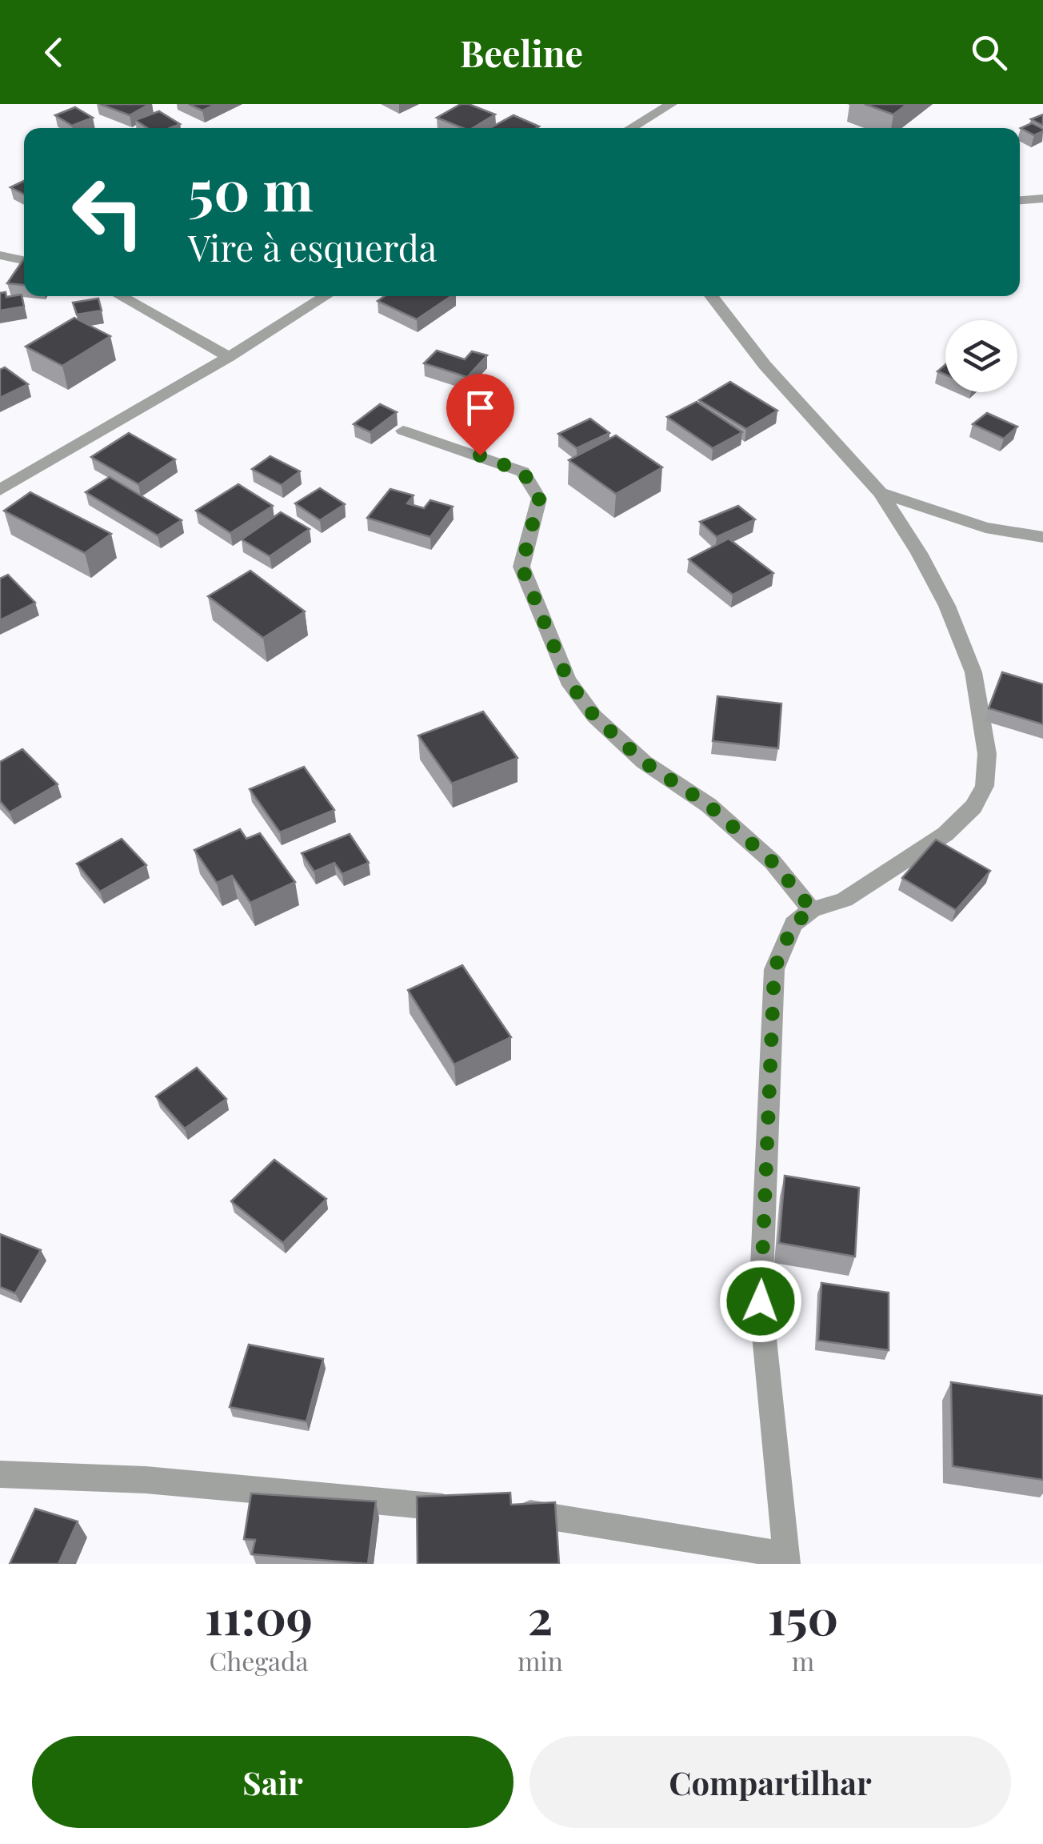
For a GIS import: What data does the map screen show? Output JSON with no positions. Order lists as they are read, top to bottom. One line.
{"page":{"header":"Beeline","turn":["50 m","Vire à esquerda"],"eta":["11:09","Chegada","2","min","150","m"],"buttons":["Sair","Compartilhar"]}}
